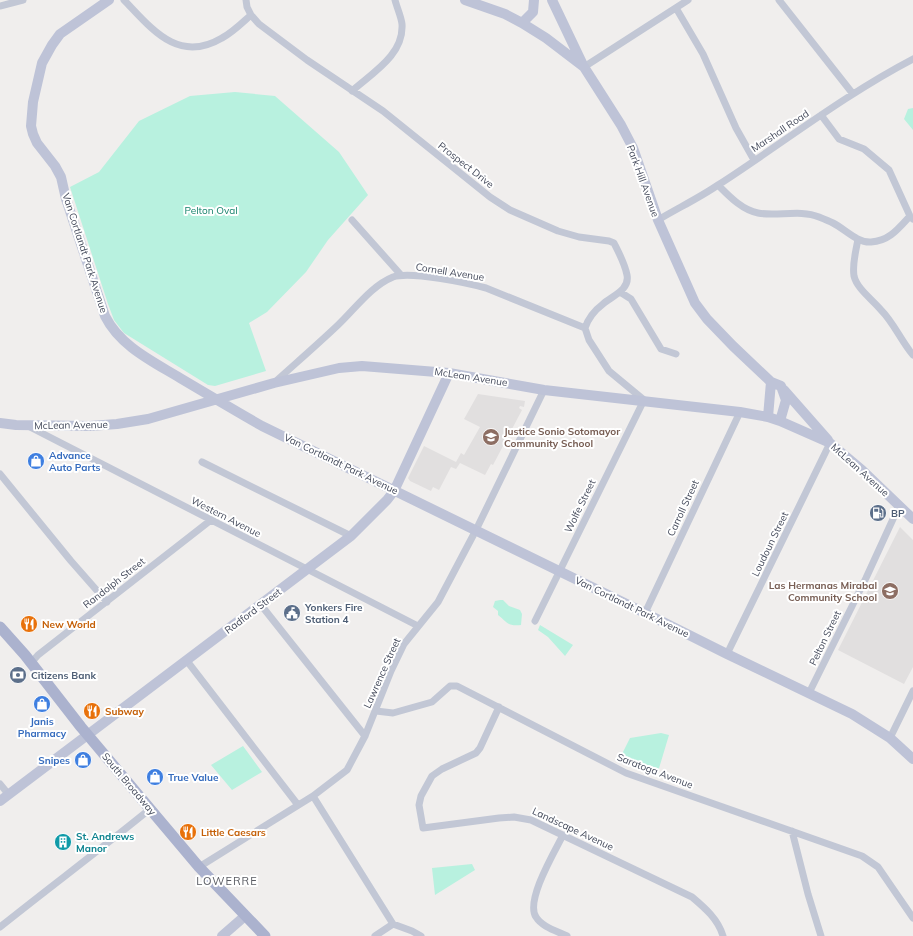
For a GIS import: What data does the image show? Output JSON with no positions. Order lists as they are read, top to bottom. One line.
{"streets":{"main road":["South Broadway"],"street":["Marshall Road","Prospect Drive","Park Hill Avenue","Van Cortlandt Park Avenue","Cornell Avenue","McLean Avenue","Wolfe Street","Carroll Street","Western Avenue","Loudoun Street","Randolph Street","Radford Street","Pelton Street","Lawrence Street","Saratoga Avenue","Landscape Avenue"]},"crossings":[["Marshall Road","Park Hill Avenue"],["Van Cortlandt Park Avenue","McLean Avenue"],["Van Cortlandt Park Avenue","Wolfe Street"],["Van Cortlandt Park Avenue","Carroll Street"],["Van Cortlandt Park Avenue","Loudoun Street"],["Van Cortlandt Park Avenue","Radford Street"],["Van Cortlandt Park Avenue","Pelton Street"],["Van Cortlandt Park Avenue","Lawrence Street"],["Cornell Avenue","McLean Avenue"],["McLean Avenue","Wolfe Street"],["McLean Avenue","Carroll Street"],["McLean Avenue","Western Avenue"],["McLean Avenue","Loudoun Street"],["McLean Avenue","Radford Street"],["McLean Avenue","Pelton Street"],["McLean Avenue","Lawrence Street"],["Western Avenue","Randolph Street"],["Western Avenue","Radford Street"],["Western Avenue","Lawrence Street"],["Randolph Street","South Broadway"],["Radford Street","South Broadway"],["Lawrence Street","Saratoga Avenue"],["Lawrence Street","South Broadway"],["Saratoga Avenue","Landscape Avenue"]],"districts":["LOWERRE"],"parks":["Pelton Oval"],"places":{"school or university":["Justice Sonio Sotomayor Community School","Las Hermanas Mirabal Community School"],"shop":["Advance Auto Parts","Janis Pharmacy","Snipes","True Value"],"fuel station":["BP"],"public building":["Yonkers Fire Station 4"],"restaurant":["New World","Subway","Little Caesars"],"bank":["Citizens Bank"],"building":["St. Andrews Manor"]}}
